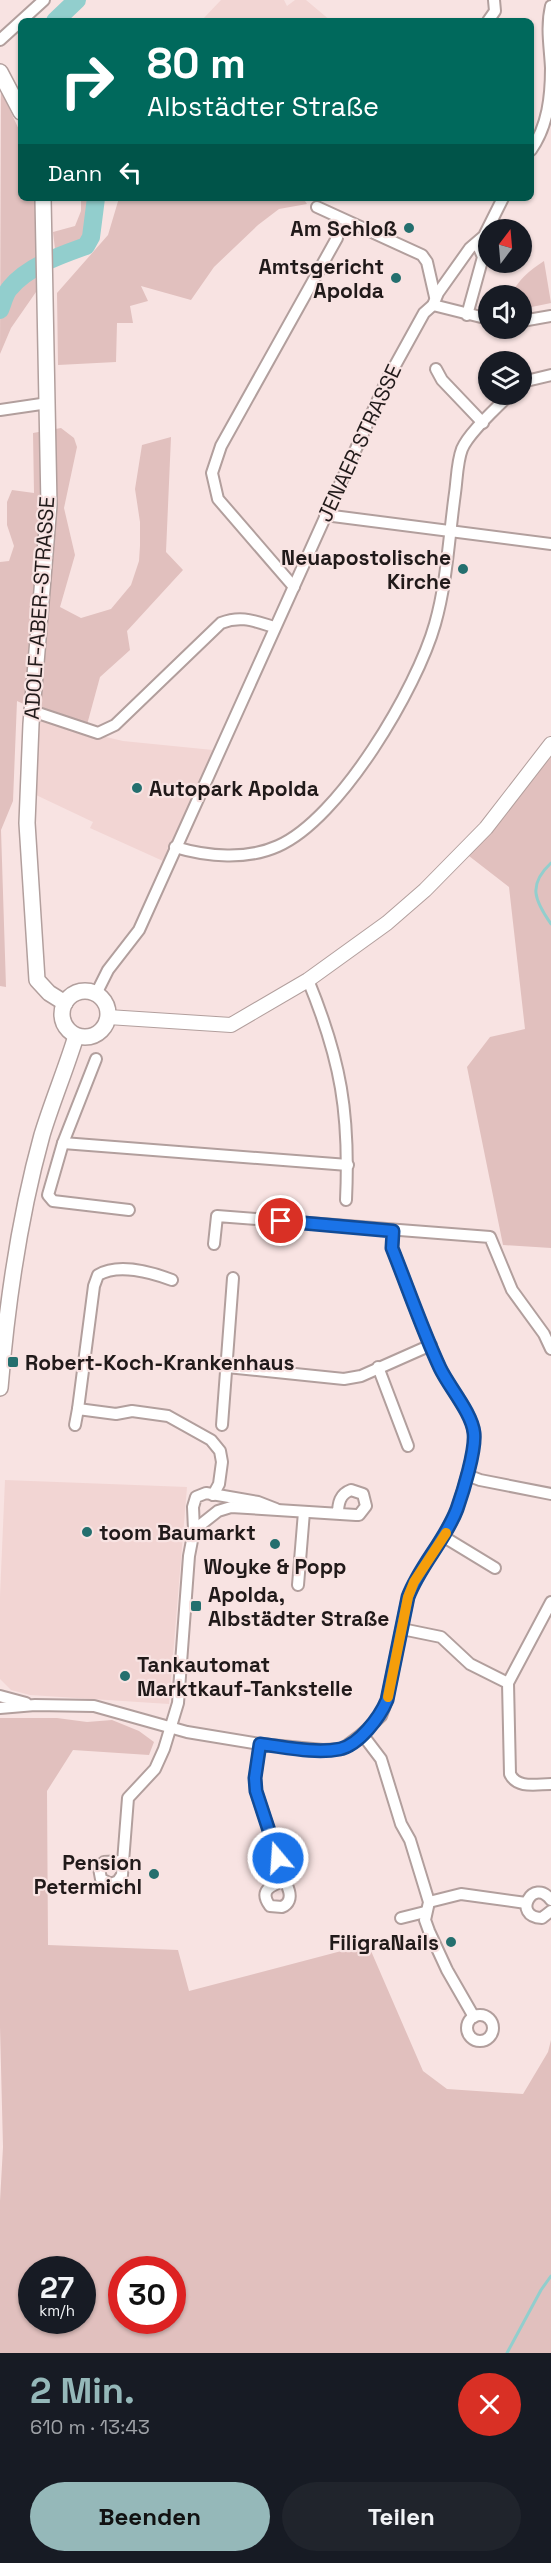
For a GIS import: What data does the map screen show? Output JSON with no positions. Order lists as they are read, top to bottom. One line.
{"streets":{"main road":["ADOLF-ABER-STRASSE"],"street":["JENAER STRASSE"]},"crossings":[["JENAER STRASSE","ADOLF-ABER-STRASSE"]],"places":{"other":["Am Schloß","Amtsgericht Apolda","Neuapostolische Kirche","Autopark Apolda","toom Baumarkt","Woyke & Popp","Tankautomat Marktkauf-Tankstelle","Pension Petermichl","FiligraNails"],"transit":["Robert-Koch-Krankenhaus","Apolda, Albstädter Straße"]},"north":"top","page":{"turn":["80 m","Albstädter Straße"],"then":"Dann","speed":"27 km/h","limit":"30","heading":["2 Min.","610 m · 13:43"],"buttons":["Beenden","Teilen"]}}
